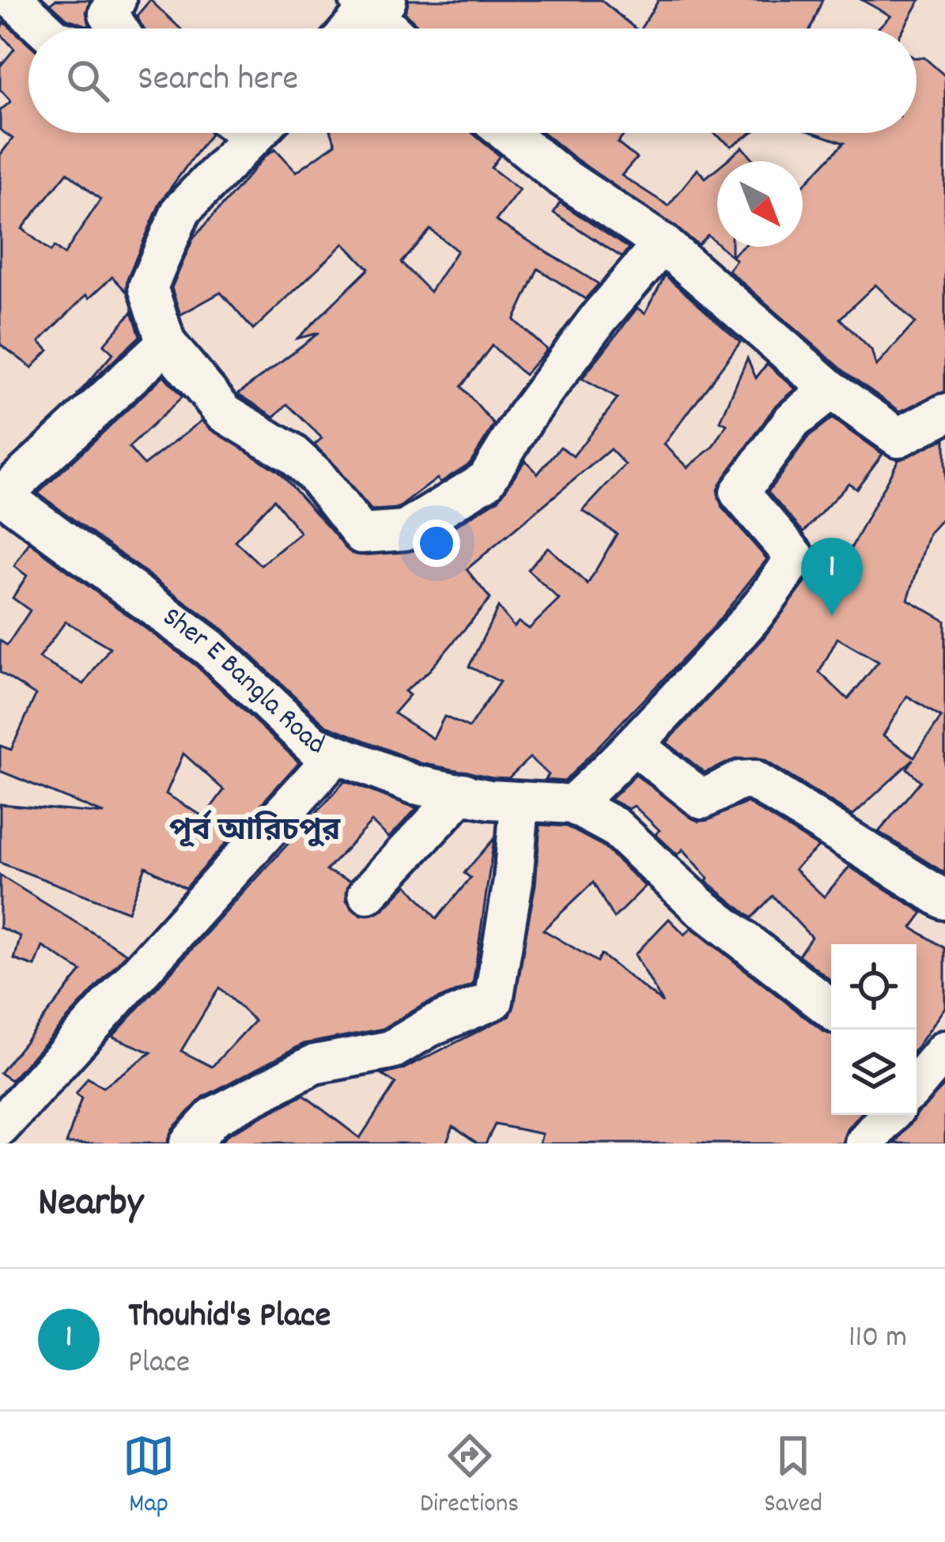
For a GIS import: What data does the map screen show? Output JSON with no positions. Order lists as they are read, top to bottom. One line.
{"streets":{"street":["Sher E Bangla Road"]},"districts":["পূর্ব আরিচপুর"],"north":"bottom right","page":{"search":"Search here","pins":"1","heading":"Nearby","list":[{"mark":"1","name":"Thouhid's Place","note":"Place","value":"110 m"}],"nav":["Map","Directions","Saved"]}}
